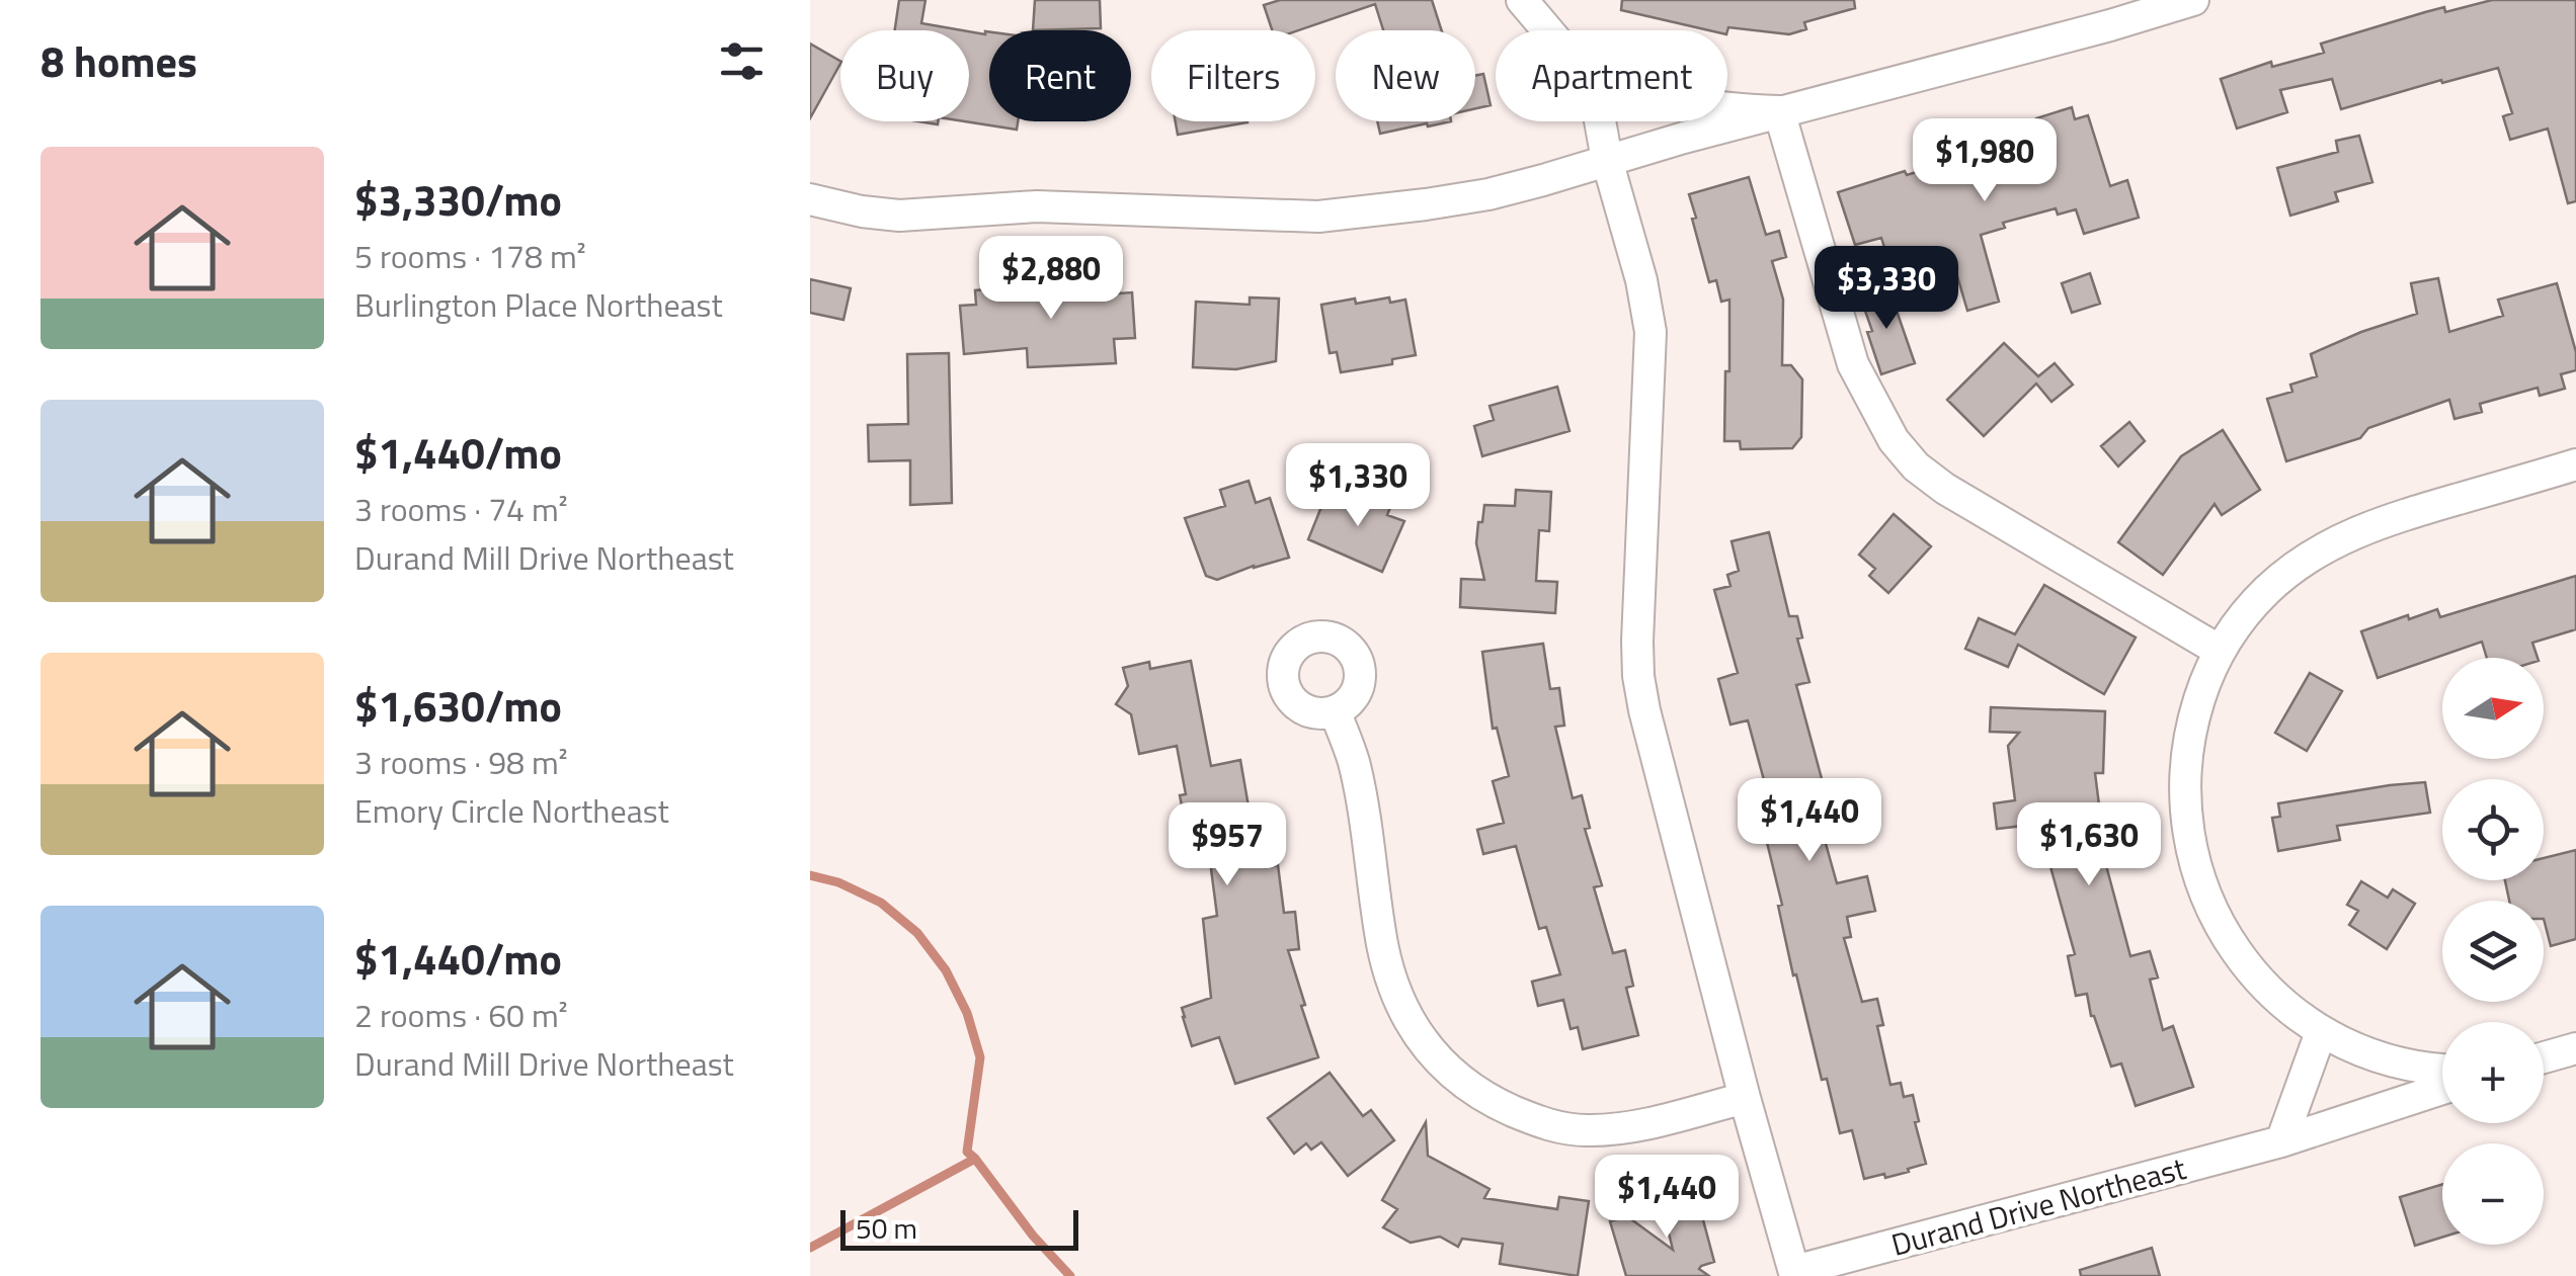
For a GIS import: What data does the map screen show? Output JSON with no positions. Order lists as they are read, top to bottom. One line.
{"streets":{"street":["Durand Drive Northeast"]},"scale_bar":"50 m","north":"right","page":{"heading":"8 homes","chip":["Buy","Rent","Filters","New","Apartment"],"price":["$1,980","$2,880","$3,330","$1,330","$1,440","$957","$1,630","$1,440"],"list":[{"name":"$3,330/mo","note":"5 rooms · 178 m² · Burlington Place Northeast"},{"name":"$1,440/mo","note":"3 rooms · 74 m² · Durand Mill Drive Northeast"},{"name":"$1,630/mo","note":"3 rooms · 98 m² · Emory Circle Northeast"},{"name":"$1,440/mo","note":"2 rooms · 60 m² · Durand Mill Drive Northeast"}],"map_buttons":["+","−"],"scale":"50 m"}}
